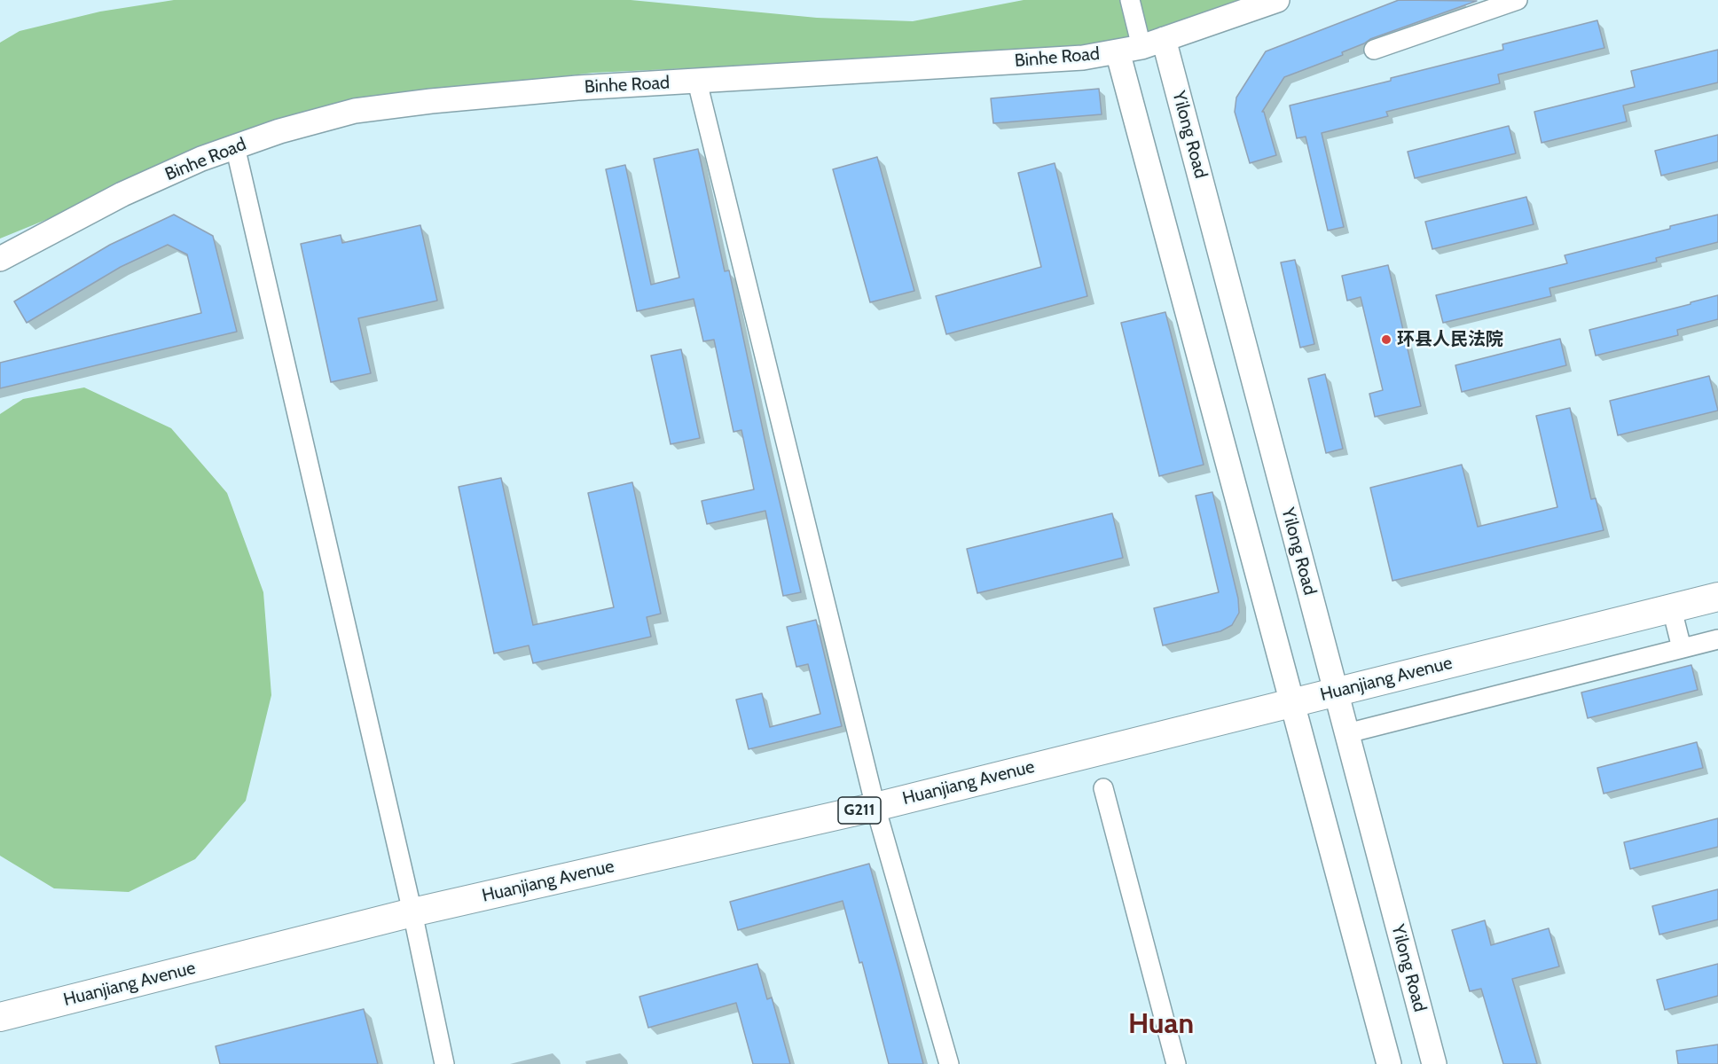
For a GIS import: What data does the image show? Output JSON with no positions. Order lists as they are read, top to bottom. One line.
{"streets":{"highway":["Huanjiang Avenue","G211"],"main road":["Binhe Road","Yilong Road"]},"crossings":[["Binhe Road","Yilong Road"],["Yilong Road","Huanjiang Avenue"]],"districts":["Huan"],"places":["环县人民法院"]}
